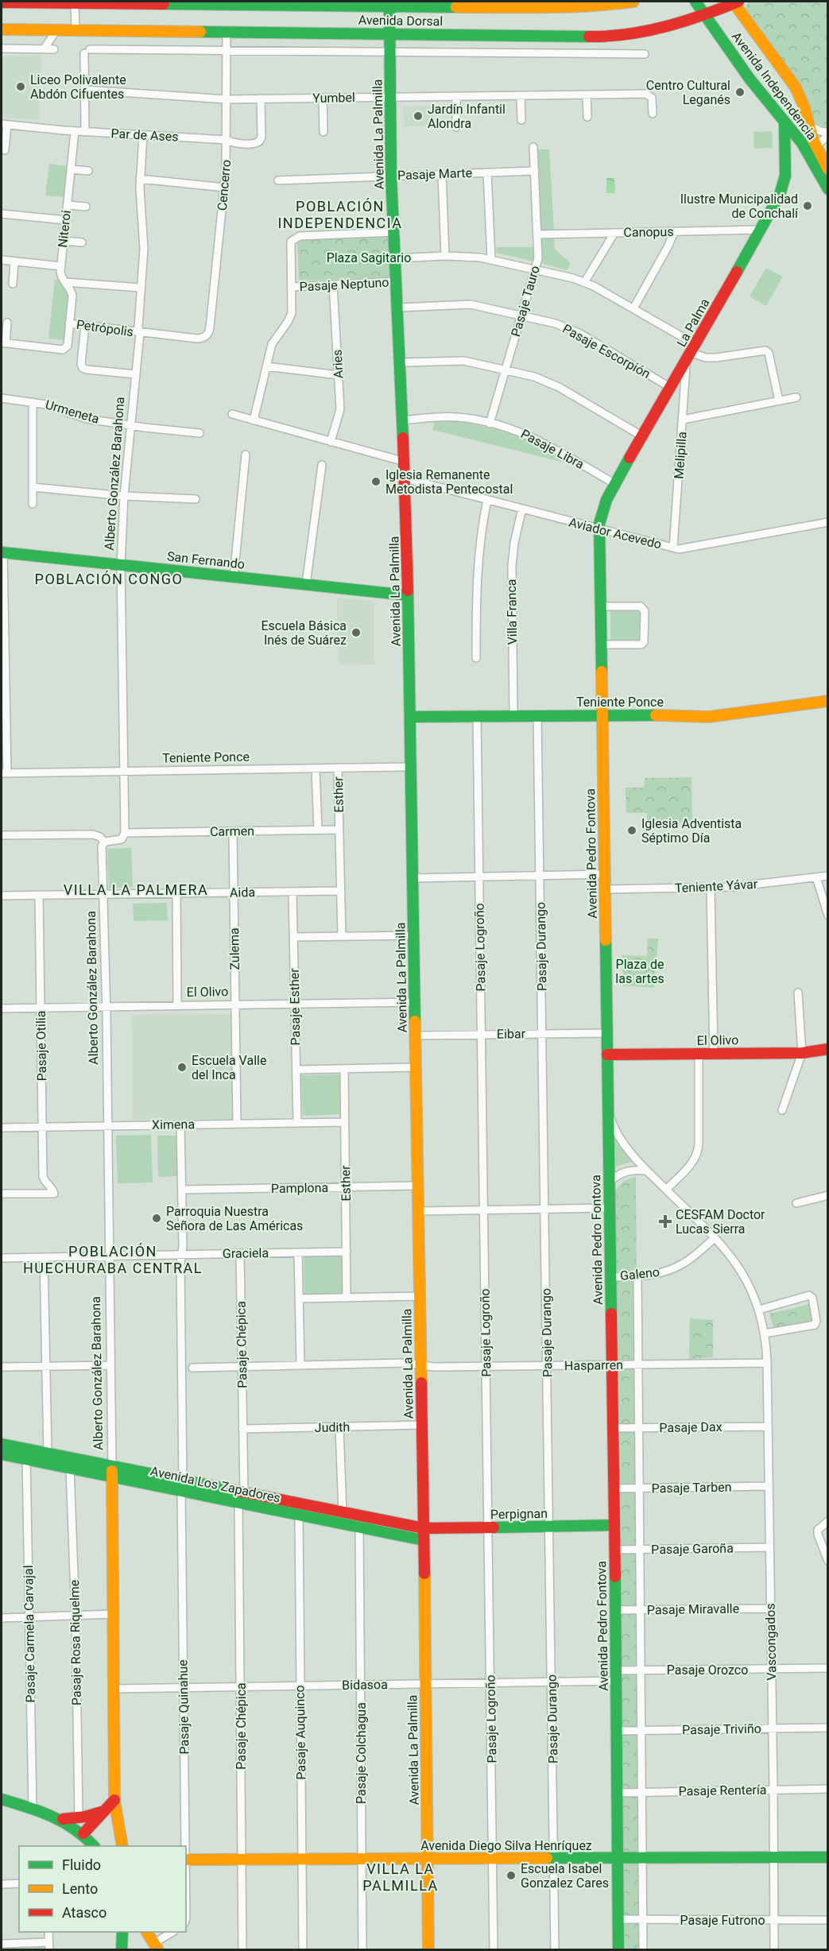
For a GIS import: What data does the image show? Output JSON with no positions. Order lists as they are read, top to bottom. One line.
{"streets":{"main road":["Avenida Dorsal","Avenida Independencia","Avenida La Palmilla","La Palma","Alberto González Barahona","San Fernando","Teniente Ponce","Avenida Pedro Fontova","El Olivo","Avenida Los Zapadores","Perpignan","Avenida Diego Silva Henríquez"],"street":["Yumbel","Par de Ases","Pasaje Marte","Cencerro","Niteroi","Canopus","Pasaje Neptuno","Pasaje Tauro","Petrópolis","Pasaje Escorpión","Aries","Urmeneta","Pasaje Libra","Melipilla","Aviador Acevedo","Villa Franca","Esther","Carmen","Teniente Yávar","Aida","Pasaje Durango","Pasaje Logroño","Zulema","Pasaje Esther","Eibar","Pasaje Otilia","Ximena","Pamplona","Graciela","Galeno","Pasaje Chépica","Hasparren","Judith","Pasaje Dax","Pasaje Tarben","Pasaje Garoña","Pasaje Miravalle","Pasaje Carmela Carvajal","Vascongados","Pasaje Rosa Riquelme","Pasaje Orozco","Bidasoa","Pasaje Quinahue","Pasaje Triviño","Pasaje Auquinco","Pasaje Colchagua","Pasaje Rentería","Pasaje Futrono"]},"crossings":[["Avenida Dorsal","Avenida Independencia"],["Avenida Dorsal","Avenida La Palmilla"],["Avenida Dorsal","Cencerro"],["Avenida Independencia","La Palma"],["Yumbel","Avenida La Palmilla"],["Yumbel","Par de Ases"],["Yumbel","Cencerro"],["Avenida La Palmilla","Pasaje Marte"],["Avenida La Palmilla","Pasaje Neptuno"],["Avenida La Palmilla","Pasaje Escorpión"],["Avenida La Palmilla","Pasaje Libra"],["Avenida La Palmilla","Aviador Acevedo"],["Avenida La Palmilla","San Fernando"],["Avenida La Palmilla","Teniente Ponce"],["Avenida La Palmilla","El Olivo"],["Avenida La Palmilla","Eibar"],["Avenida La Palmilla","Pamplona"],["Avenida La Palmilla","Hasparren"],["Avenida La Palmilla","Judith"],["Avenida La Palmilla","Avenida Los Zapadores"],["Avenida La Palmilla","Perpignan"],["Avenida La Palmilla","Bidasoa"],["Avenida La Palmilla","Avenida Diego Silva Henríquez"],["Par de Ases","Cencerro"],["Par de Ases","Niteroi"],["Par de Ases","Alberto González Barahona"],["Pasaje Marte","Pasaje Tauro"],["Cencerro","Petrópolis"],["Niteroi","Petrópolis"],["Canopus","Pasaje Tauro"],["Canopus","La Palma"],["Pasaje Neptuno","Aries"],["Pasaje Tauro","Pasaje Escorpión"],["Pasaje Tauro","Pasaje Libra"],["La Palma","Pasaje Escorpión"],["La Palma","Pasaje Libra"],["La Palma","Melipilla"],["La Palma","Aviador Acevedo"],["La Palma","Avenida Pedro Fontova"],["Petrópolis","Alberto González Barahona"],["Urmeneta","Alberto González Barahona"],["Melipilla","Aviador Acevedo"],["Alberto González Barahona","San Fernando"],["Alberto González Barahona","Teniente Ponce"],["Alberto González Barahona","Carmen"],["Alberto González Barahona","Aida"],["Alberto González Barahona","El Olivo"],["Alberto González Barahona","Ximena"],["Alberto González Barahona","Graciela"],["Alberto González Barahona","Avenida Los Zapadores"],["Alberto González Barahona","Bidasoa"],["Aviador Acevedo","Villa Franca"],["Aviador Acevedo","Avenida Pedro Fontova"],["Villa Franca","Teniente Ponce"],["Teniente Ponce","Esther"],["Teniente Ponce","Avenida Pedro Fontova"],["Teniente Ponce","Pasaje Durango"],["Teniente Ponce","Pasaje Logroño"],["Esther","Carmen"],["Esther","Aida"],["Esther","Ximena"],["Esther","Pamplona"],["Esther","Graciela"],["Carmen","Zulema"],["Avenida Pedro Fontova","Teniente Yávar"],["Avenida Pedro Fontova","El Olivo"],["Avenida Pedro Fontova","Eibar"],["Avenida Pedro Fontova","Galeno"],["Avenida Pedro Fontova","Hasparren"],["Avenida Pedro Fontova","Pasaje Dax"],["Avenida Pedro Fontova","Pasaje Tarben"],["Avenida Pedro Fontova","Perpignan"],["Avenida Pedro Fontova","Pasaje Garoña"],["Avenida Pedro Fontova","Pasaje Miravalle"],["Avenida Pedro Fontova","Vascongados"],["Avenida Pedro Fontova","Pasaje Orozco"],["Avenida Pedro Fontova","Bidasoa"],["Avenida Pedro Fontova","Pasaje Triviño"],["Avenida Pedro Fontova","Pasaje Rentería"],["Avenida Pedro Fontova","Avenida Diego Silva Henríquez"],["Avenida Pedro Fontova","Pasaje Futrono"],["Aida","Zulema"],["Aida","Pasaje Esther"],["Aida","Pasaje Otilia"],["Pasaje Durango","Eibar"],["Pasaje Durango","Hasparren"],["Pasaje Durango","Perpignan"],["Pasaje Durango","Bidasoa"],["Pasaje Durango","Avenida Diego Silva Henríquez"],["Pasaje Logroño","Eibar"],["Pasaje Logroño","Hasparren"],["Pasaje Logroño","Perpignan"],["Pasaje Logroño","Bidasoa"],["Pasaje Logroño","Avenida Diego Silva Henríquez"],["Zulema","El Olivo"],["Zulema","Ximena"],["El Olivo","Pasaje Esther"],["El Olivo","Pasaje Otilia"],["Pasaje Esther","Ximena"],["Pasaje Otilia","Ximena"],["Ximena","Pasaje Quinahue"],["Pamplona","Pasaje Quinahue"],["Graciela","Pasaje Chépica"],["Graciela","Pasaje Quinahue"],["Galeno","Vascongados"],["Pasaje Chépica","Hasparren"],["Pasaje Chépica","Judith"],["Pasaje Chépica","Avenida Los Zapadores"],["Pasaje Chépica","Bidasoa"],["Pasaje Chépica","Avenida Diego Silva Henríquez"],["Hasparren","Vascongados"],["Pasaje Dax","Vascongados"],["Avenida Los Zapadores","Perpignan"],["Avenida Los Zapadores","Pasaje Carmela Carvajal"],["Avenida Los Zapadores","Pasaje Rosa Riquelme"],["Avenida Los Zapadores","Pasaje Quinahue"],["Avenida Los Zapadores","Pasaje Auquinco"],["Avenida Los Zapadores","Pasaje Colchagua"],["Pasaje Tarben","Vascongados"],["Pasaje Garoña","Vascongados"],["Pasaje Miravalle","Vascongados"],["Vascongados","Pasaje Orozco"],["Vascongados","Pasaje Triviño"],["Vascongados","Pasaje Rentería"],["Vascongados","Avenida Diego Silva Henríquez"],["Vascongados","Pasaje Futrono"],["Pasaje Orozco","Bidasoa"],["Bidasoa","Pasaje Quinahue"],["Bidasoa","Pasaje Auquinco"],["Bidasoa","Pasaje Colchagua"],["Pasaje Auquinco","Avenida Diego Silva Henríquez"],["Pasaje Colchagua","Avenida Diego Silva Henríquez"]],"districts":["POBLACIÓN INDEPENDENCIA","POBLACIÓN CONGO","VILLA LA PALMERA","POBLACIÓN HUECHURABA CENTRAL","VILLA LA PALMILLA"],"parks":["Plaza Sagitario","Plaza de las artes"],"places":{"other":["Liceo Polivalente Abdón Cifuentes","Centro Cultural Leganés","Jardín Infantil Alondra","Ilustre Municipalidad de Conchalí","Iglesia Remanente Metodista Pentecostal","Escuela Básica Inés de Suárez","Iglesia Adventista Séptimo Día","Escuela Valle del Inca","Parroquia Nuestra Señora de Las Américas","Escuela Isabel Gonzalez Cares"],"health":["CESFAM Doctor Lucas Sierra"]},"legend":["Fluido","Lento","Atasco"]}
